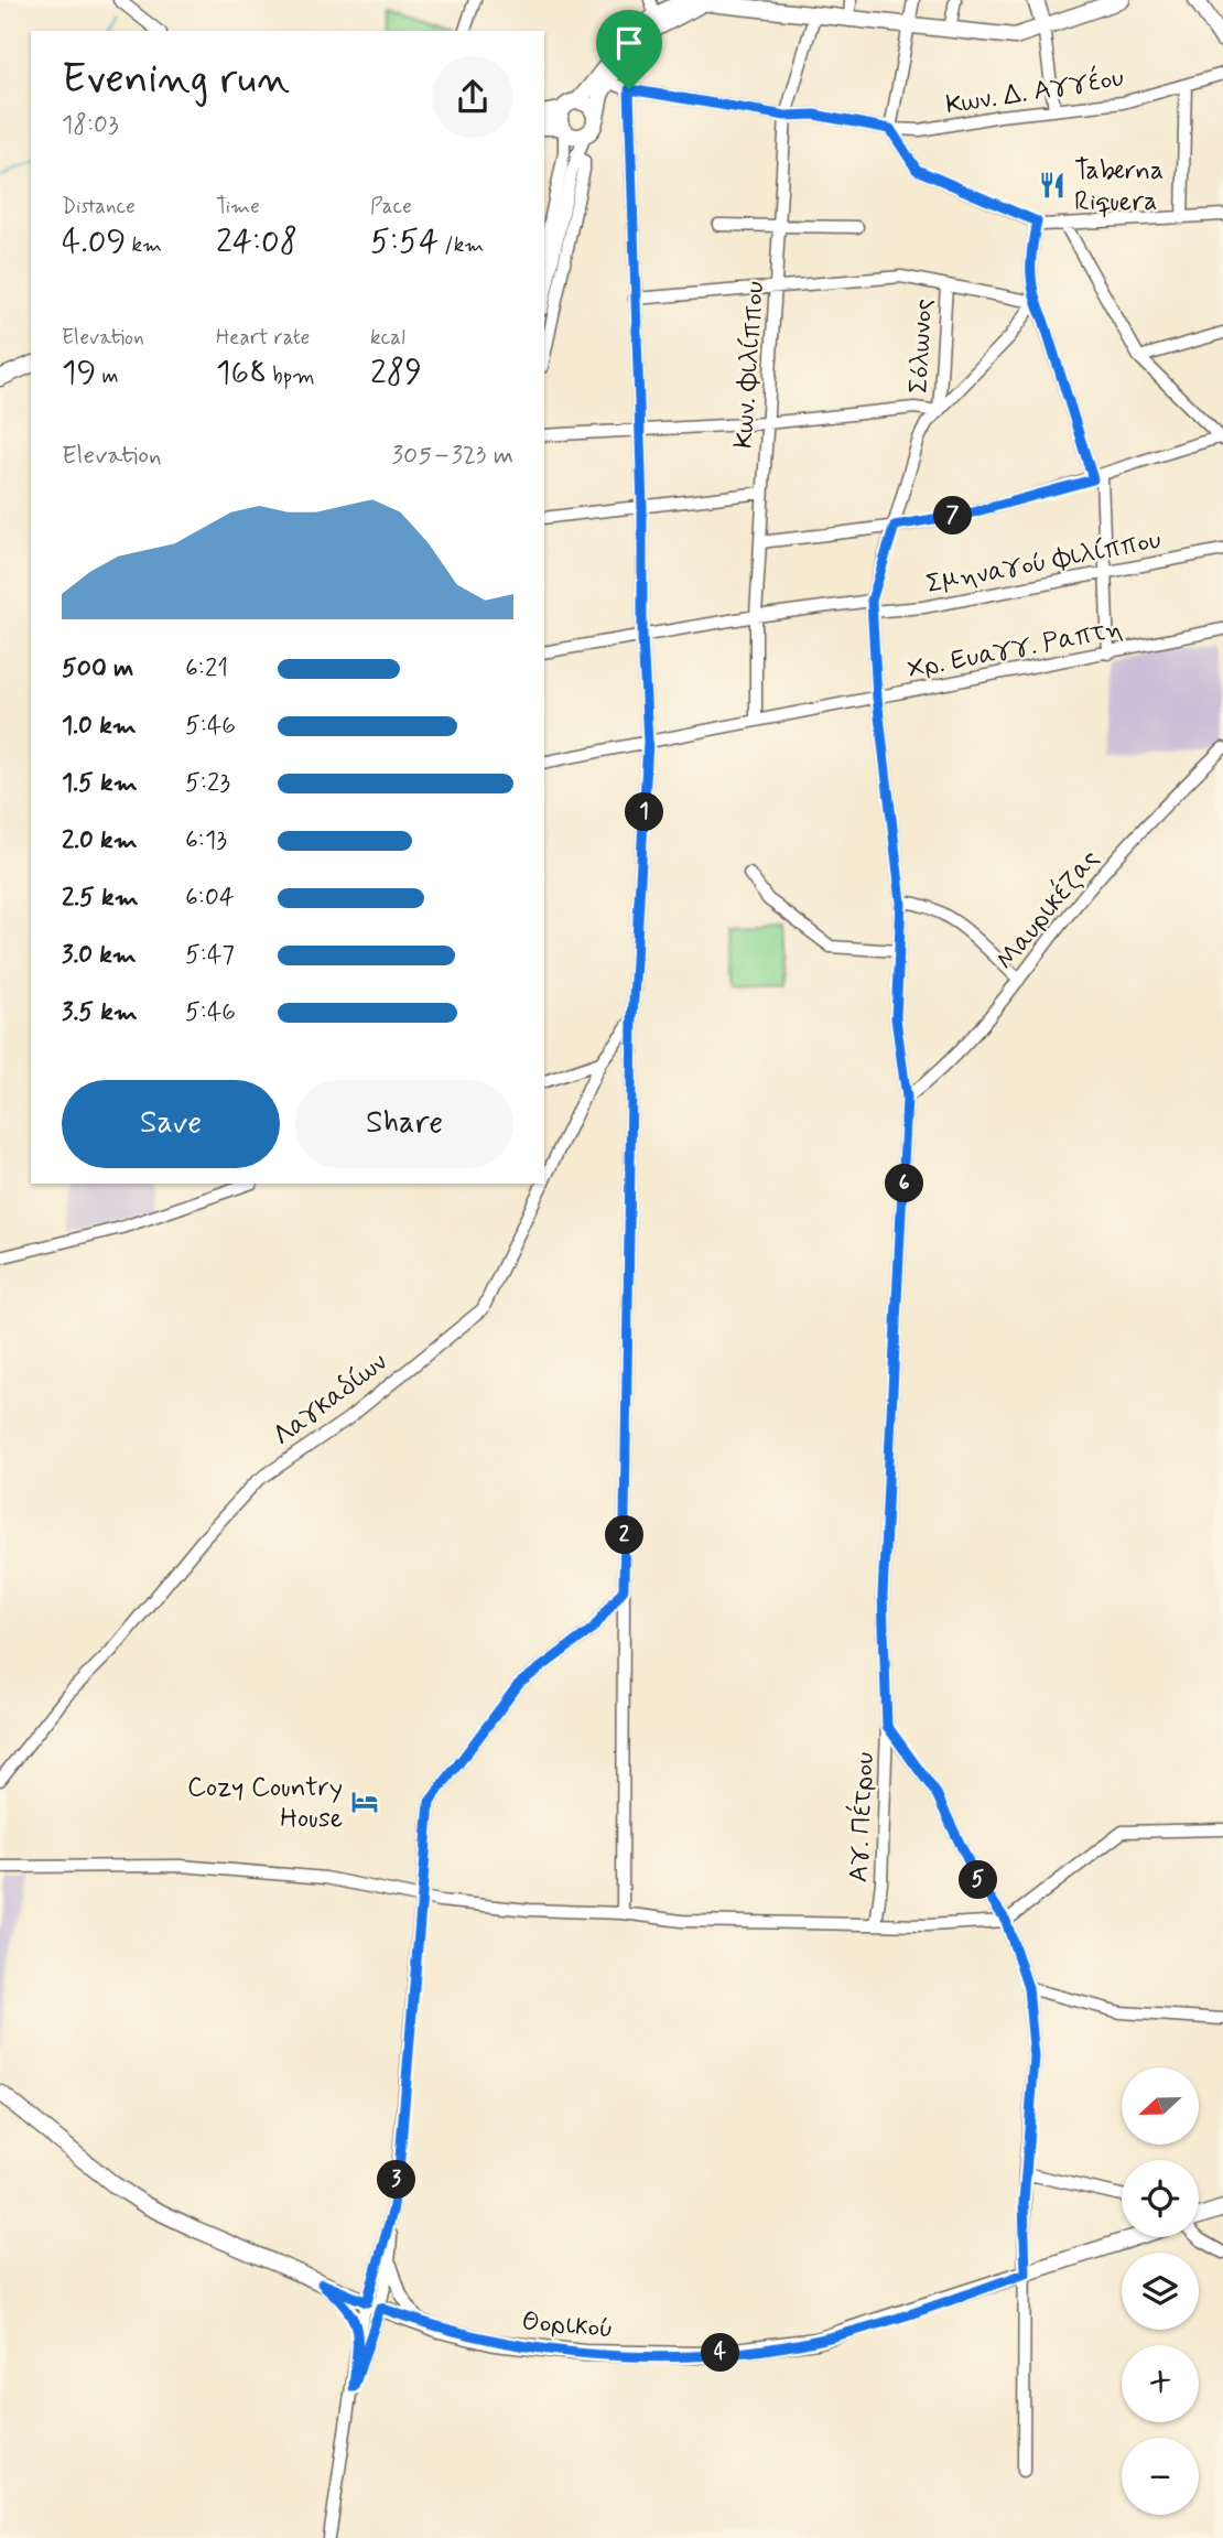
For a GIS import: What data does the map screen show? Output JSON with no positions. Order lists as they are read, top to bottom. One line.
{"streets":{"main road":["Θορικού"],"street":["Κων. Δ. Αγγέου","Σόλωνος","Κων. Φιλίππου","Σμηναγού Φιλίππου","Χρ. Ευαγγ. Ραπτη","Μαυρικέζας","Λαγκαδίων","Αγ. Πέτρου"]},"crossings":[["Κων. Δ. Αγγέου","Κων. Φιλίππου"],["Κων. Φιλίππου","Σμηναγού Φιλίππου"],["Κων. Φιλίππου","Χρ. Ευαγγ. Ραπτη"],["Σμηναγού Φιλίππου","Αγ. Πέτρου"],["Χρ. Ευαγγ. Ραπτη","Αγ. Πέτρου"],["Μαυρικέζας","Αγ. Πέτρου"]],"places":{"restaurant":["Taberna Riquera"],"hotel":["Cozy Country House"]},"north":"left","page":{"heading":["Evening run","18:03"],"stats":[["Distance","4.09 km"],["Time","24:08"],["Pace","5:54 /km"],["Elevation","19 m"],["Heart rate","168 bpm"],["kcal","289"]],"chart":["Elevation","305–323 m"],"pins":["7","1","6","2","5","3","4"],"list":[{"name":"500 m","note":"6:21"},{"name":"1.0 km","note":"5:46"},{"name":"1.5 km","note":"5:23"},{"name":"2.0 km","note":"6:13"},{"name":"2.5 km","note":"6:04"},{"name":"3.0 km","note":"5:47"},{"name":"3.5 km","note":"5:46"}],"buttons":["Save","Share"],"map_buttons":["+","−"]}}
